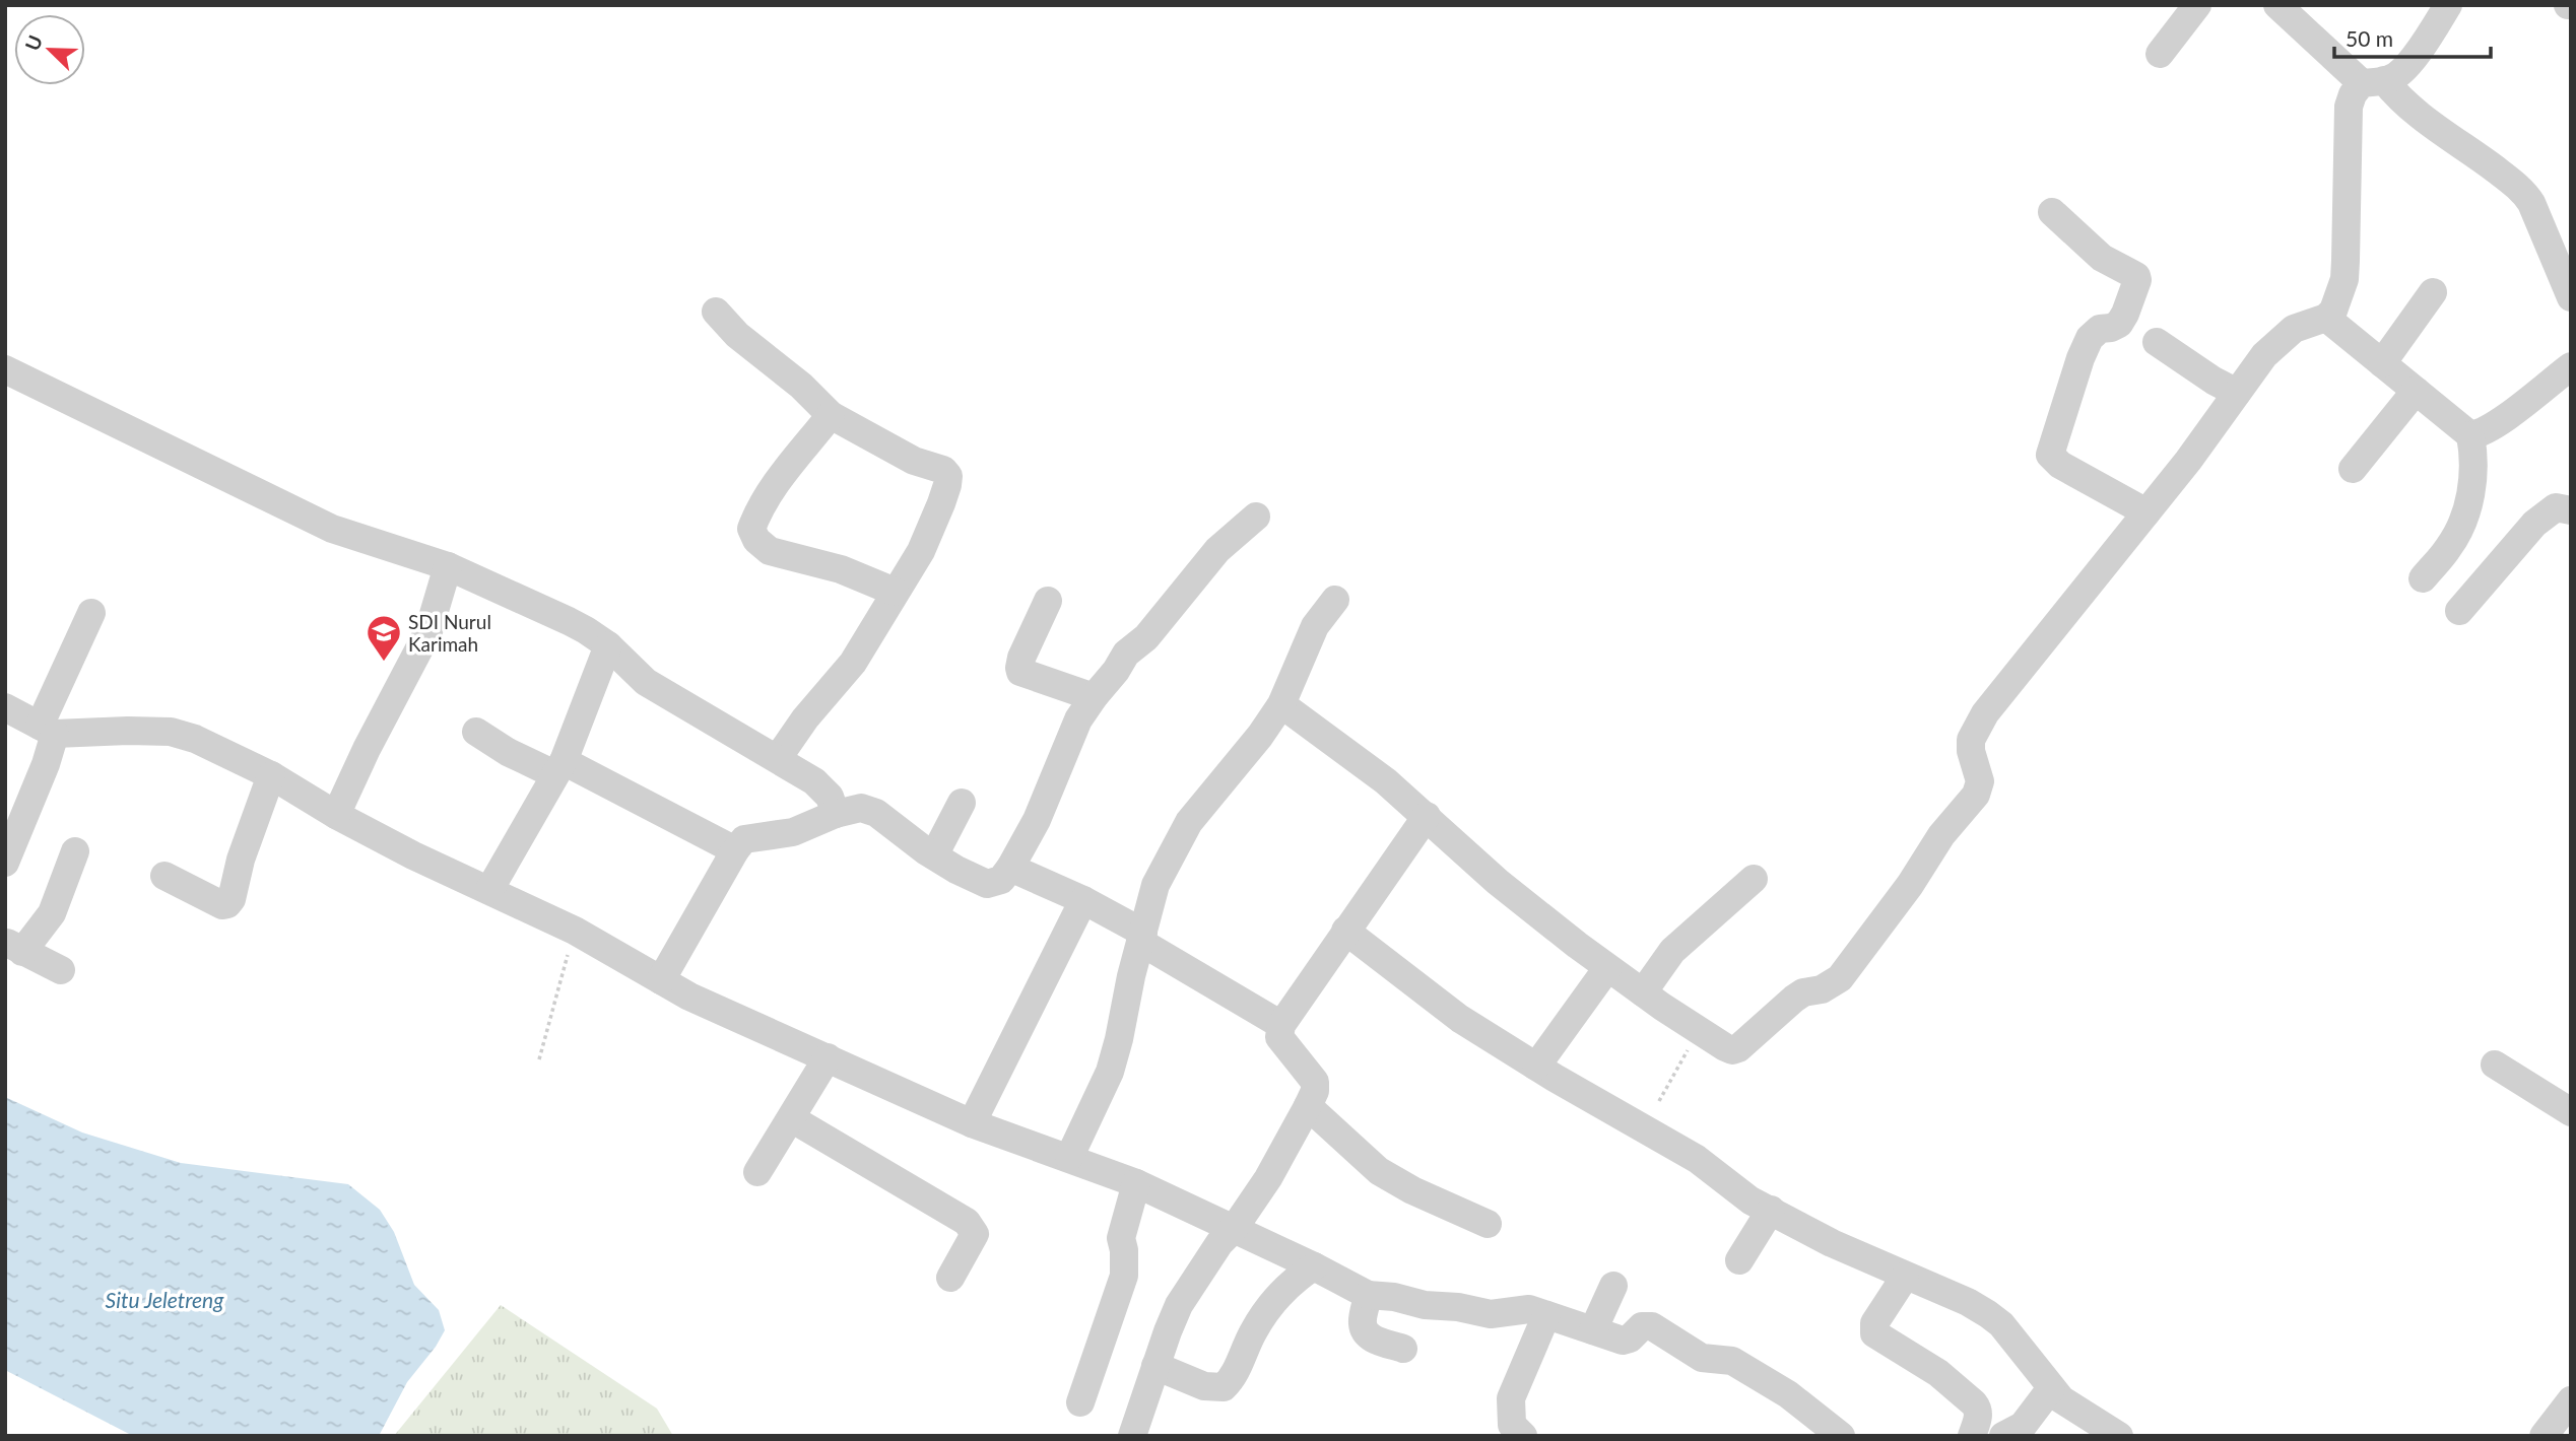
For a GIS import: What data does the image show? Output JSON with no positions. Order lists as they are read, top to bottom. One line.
{"water":["Situ Jeletreng"],"places":{"school or university":["SDI Nurul Karimah"]},"scale_bar":"50 m","north":"top left"}
